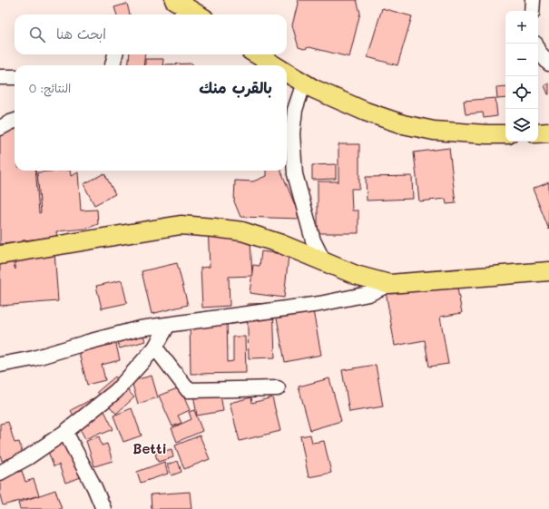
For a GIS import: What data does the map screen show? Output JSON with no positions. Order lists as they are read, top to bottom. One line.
{"districts":["Betti"],"page":{"map_buttons":["+","−"],"search":"ابحث هنا","heading":["بالقرب منك","النتائج: 0"]}}
